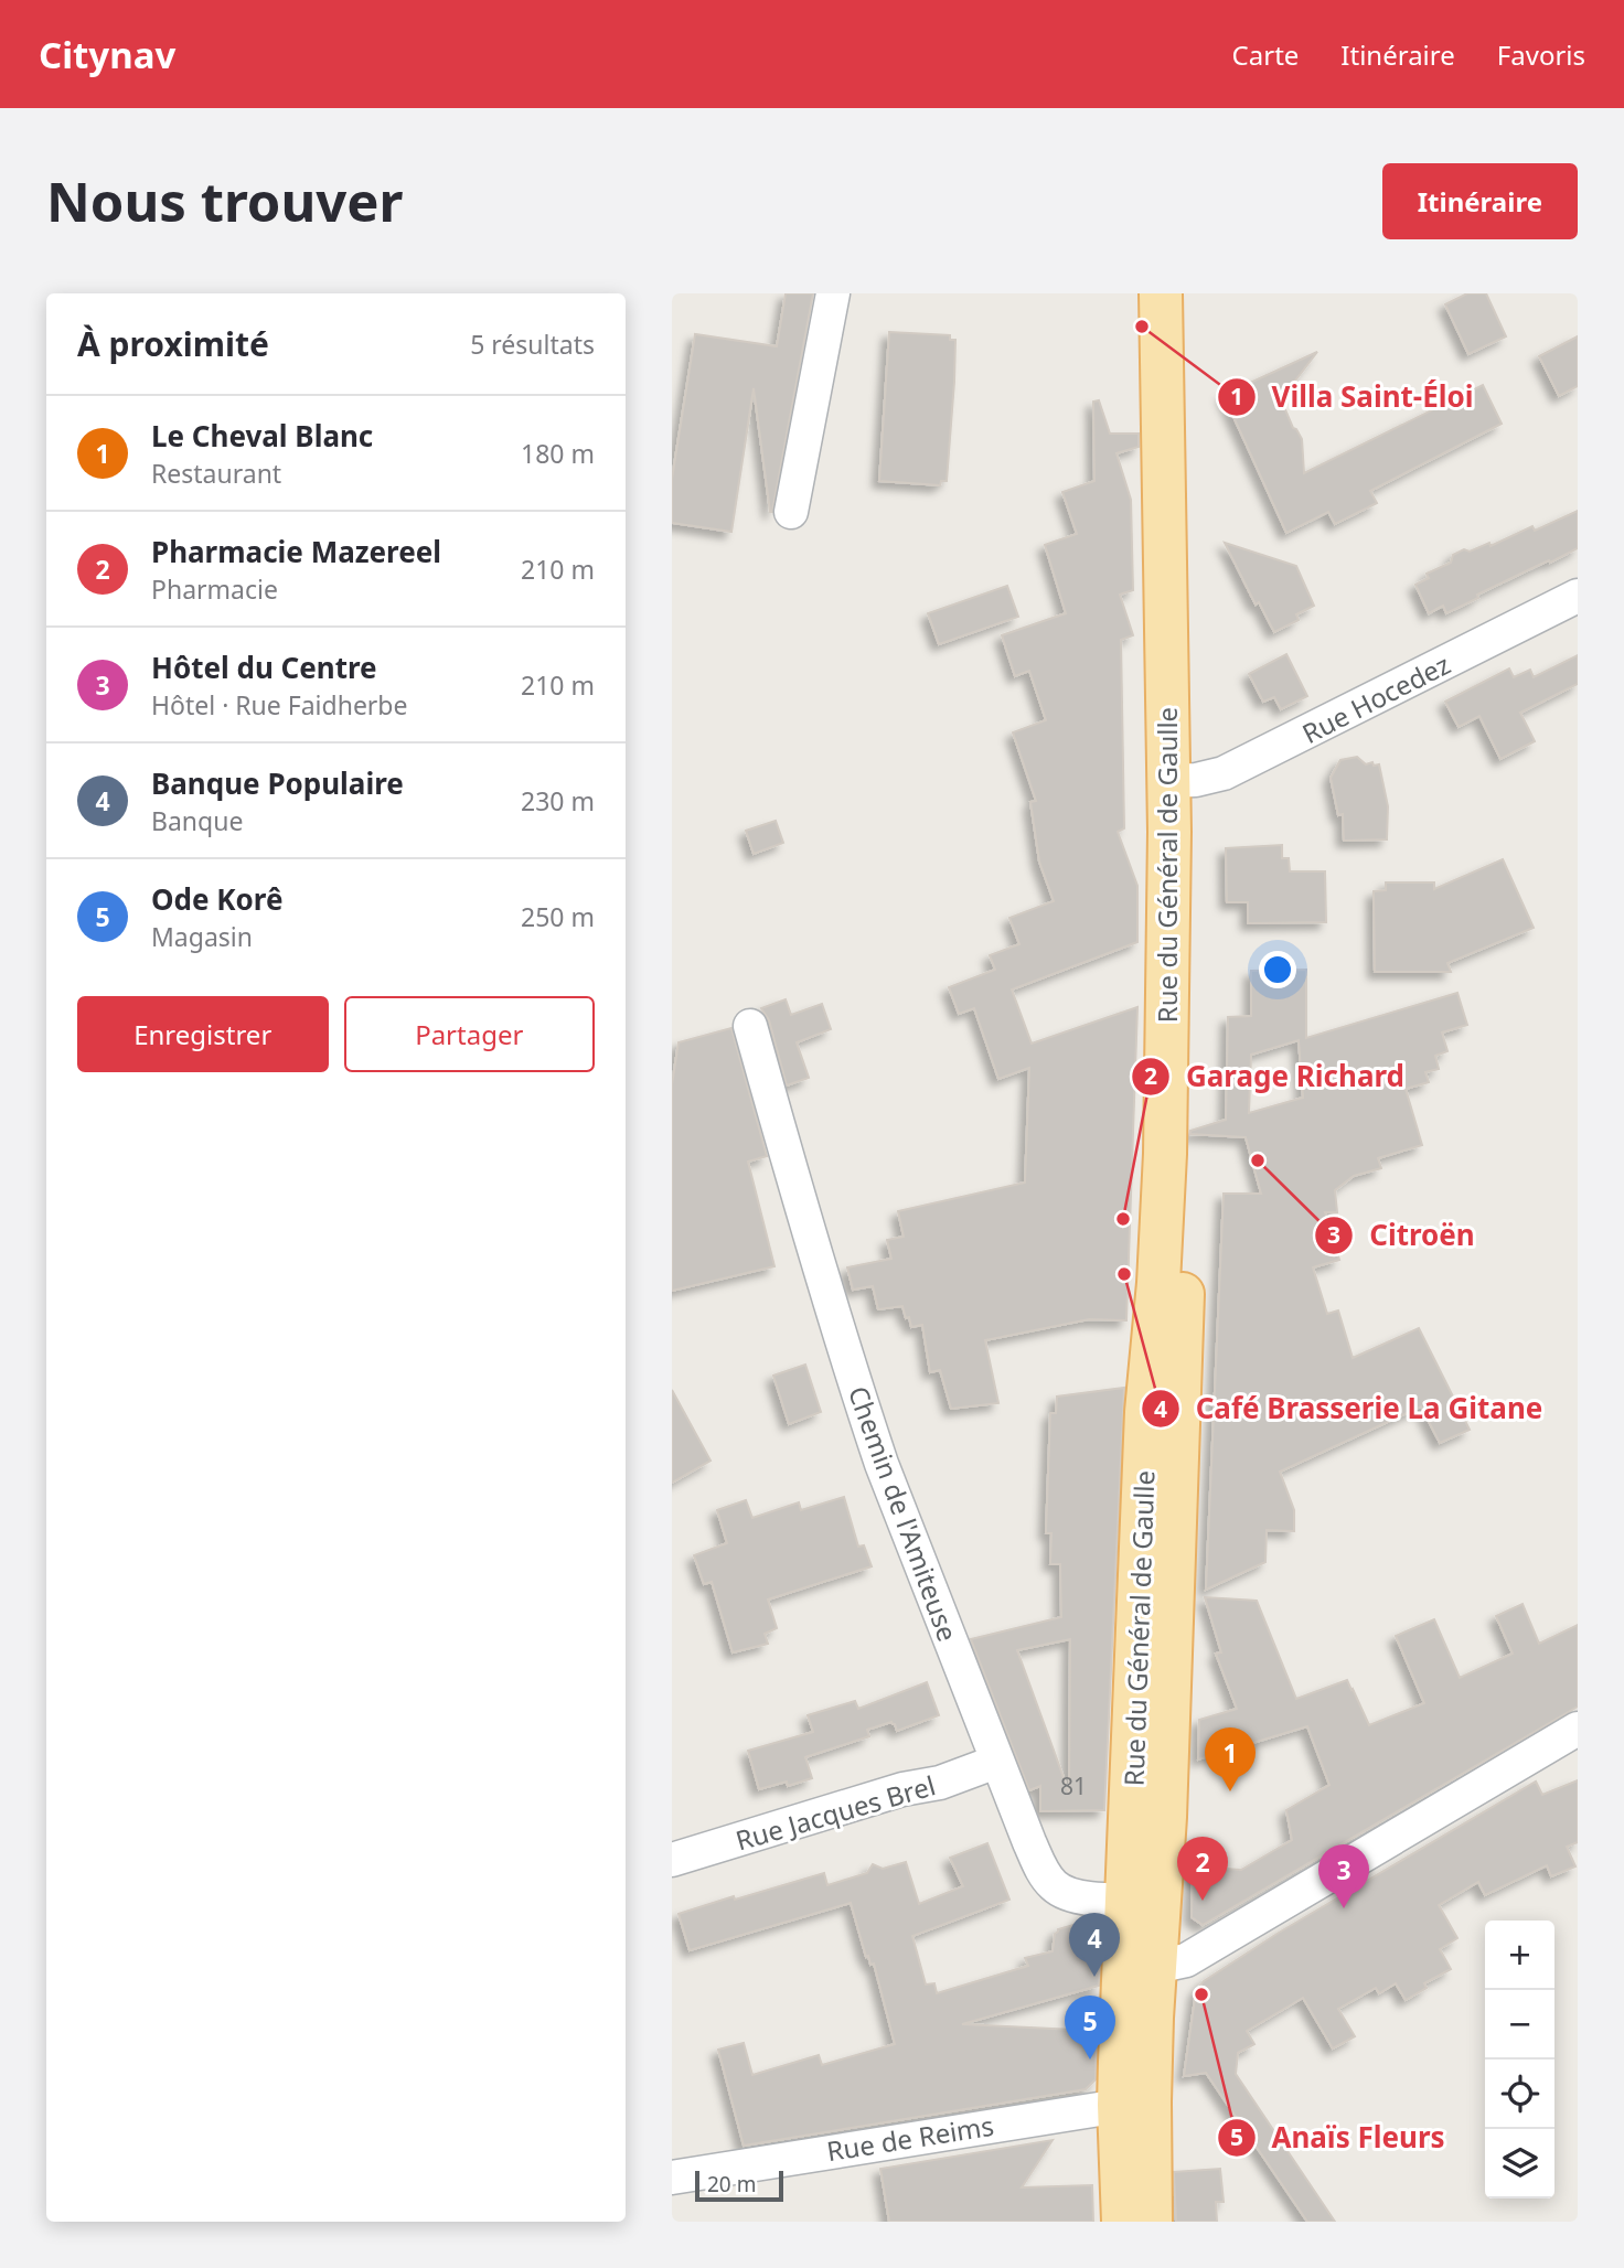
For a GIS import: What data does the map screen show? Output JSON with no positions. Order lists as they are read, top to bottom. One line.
{"streets":{"main road":["Rue du Général de Gaulle"],"street":["Rue Hocedez","Chemin de l'Amiteuse","Rue Jacques Brel","Rue de Reims"]},"crossings":[["Rue Hocedez","Rue du Général de Gaulle"],["Rue du Général de Gaulle","Chemin de l'Amiteuse"],["Rue du Général de Gaulle","Rue de Reims"],["Chemin de l'Amiteuse","Rue Jacques Brel"]],"places":["Villa Saint-Éloi","Citroën","Garage Richard","Café Brasserie La Gitane","Anaïs Fleurs"],"house_numbers":["81"],"scale_bar":"20 m","page":{"header":"Citynav","nav":["Carte","Itinéraire","Favoris"],"buttons":["Itinéraire",["Enregistrer","Partager"]],"title":"Nous trouver","heading":["À proximité","5 résultats"],"list":[{"mark":"1","name":"Le Cheval Blanc","note":"Restaurant","value":"180 m"},{"mark":"2","name":"Pharmacie Mazereel","note":"Pharmacie","value":"210 m"},{"mark":"3","name":"Hôtel du Centre","note":"Hôtel · Rue Faidherbe","value":"210 m"},{"mark":"4","name":"Banque Populaire","note":"Banque","value":"230 m"},{"mark":"5","name":"Ode Korê","note":"Magasin","value":"250 m"}],"pins":["1","2","3","4","5"],"map_buttons":["+","−"],"scale":"20 m"}}
